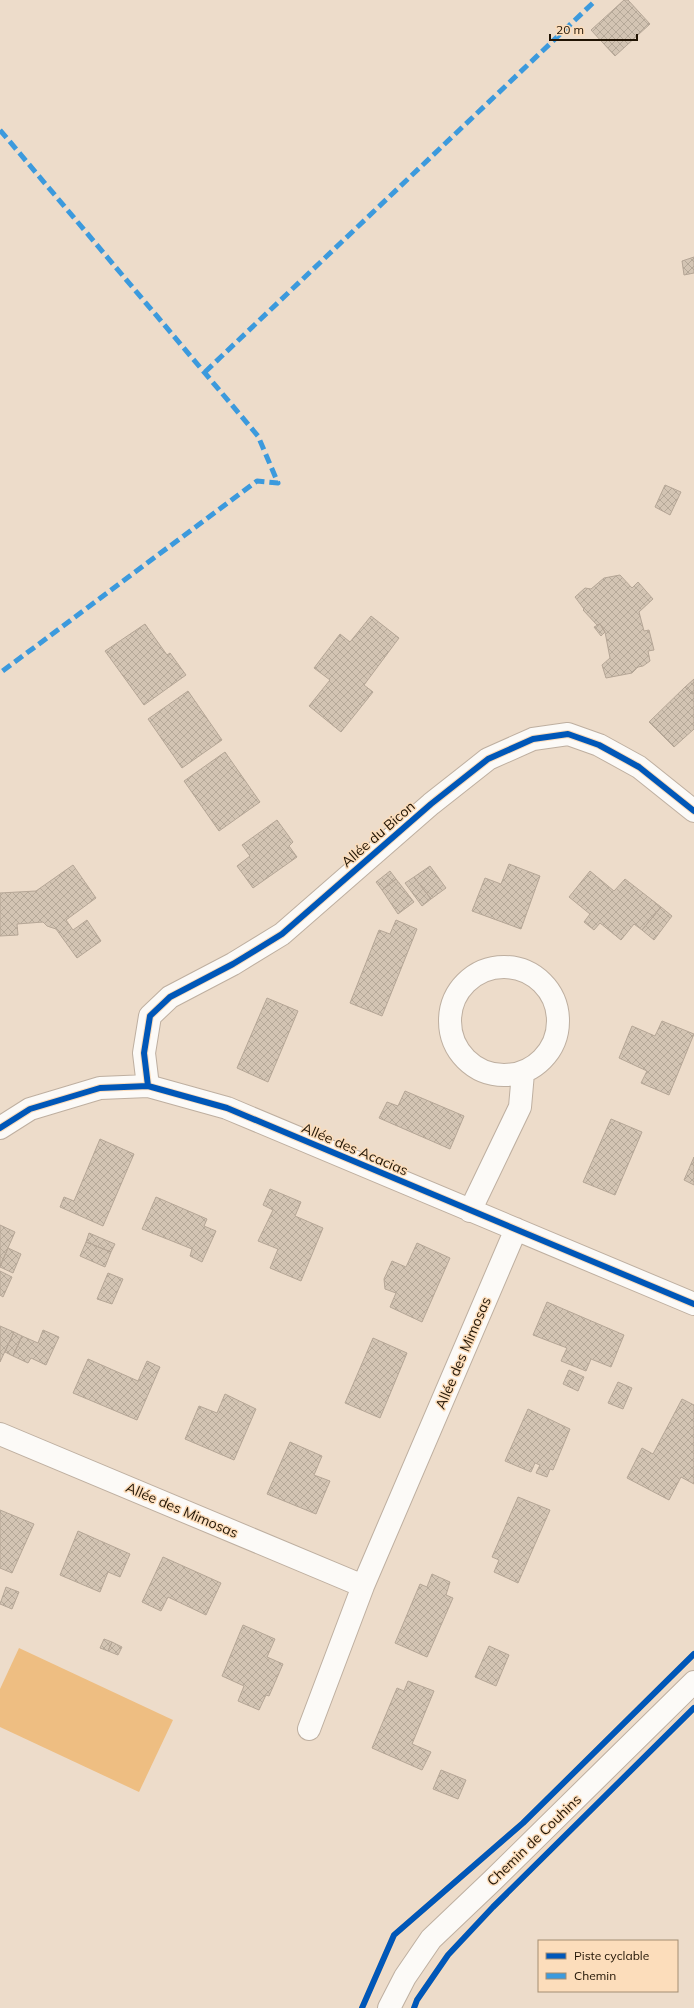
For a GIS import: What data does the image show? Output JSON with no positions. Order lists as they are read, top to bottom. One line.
{"streets":{"street":["Allée du Bicon","Allée des Acacias","Allée des Mimosas","Chemin de Couhins"]},"crossings":[["Allée du Bicon","Allée des Acacias"],["Allée des Acacias","Allée des Mimosas"]],"legend":["Piste cyclable","Chemin"],"scale_bar":"20 m"}
